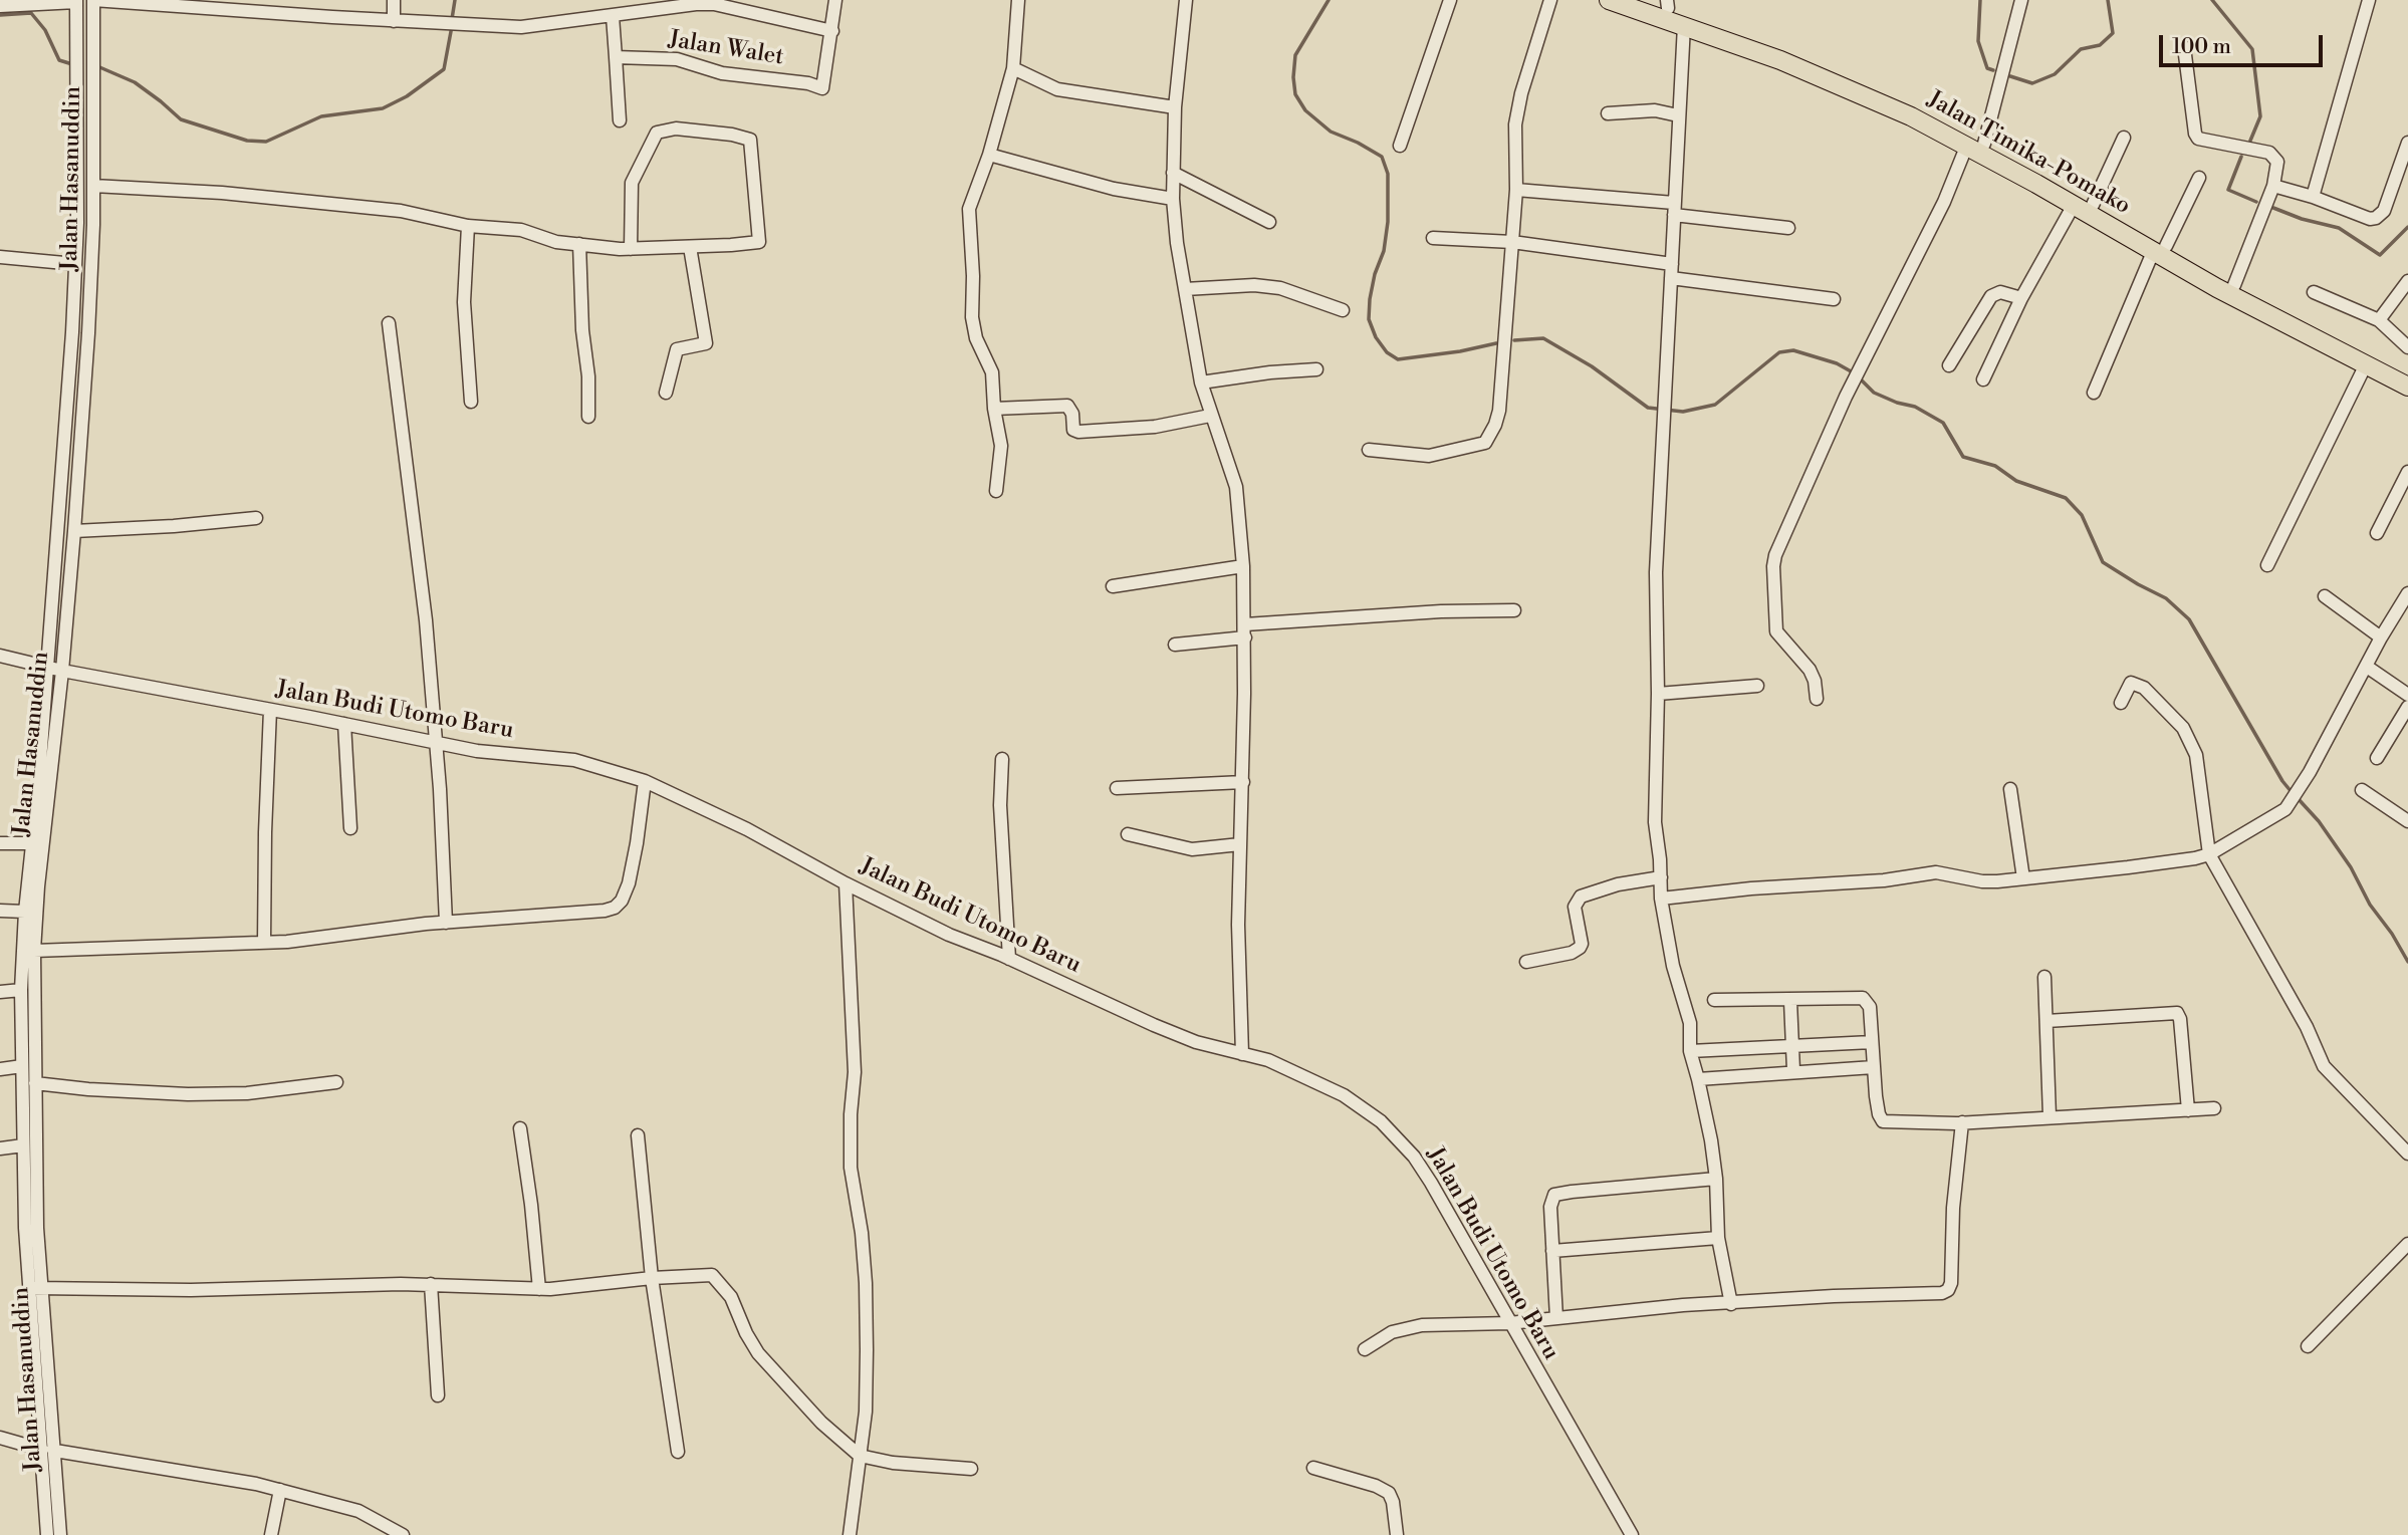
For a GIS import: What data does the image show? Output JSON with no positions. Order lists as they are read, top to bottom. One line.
{"streets":{"highway":["Jalan Timika-Pomako"],"street":["Jalan Walet","Jalan Hasanuddin","Jalan Budi Utomo Baru"]},"crossings":[["Jalan Hasanuddin","Jalan Budi Utomo Baru"]],"scale_bar":"100 m"}
